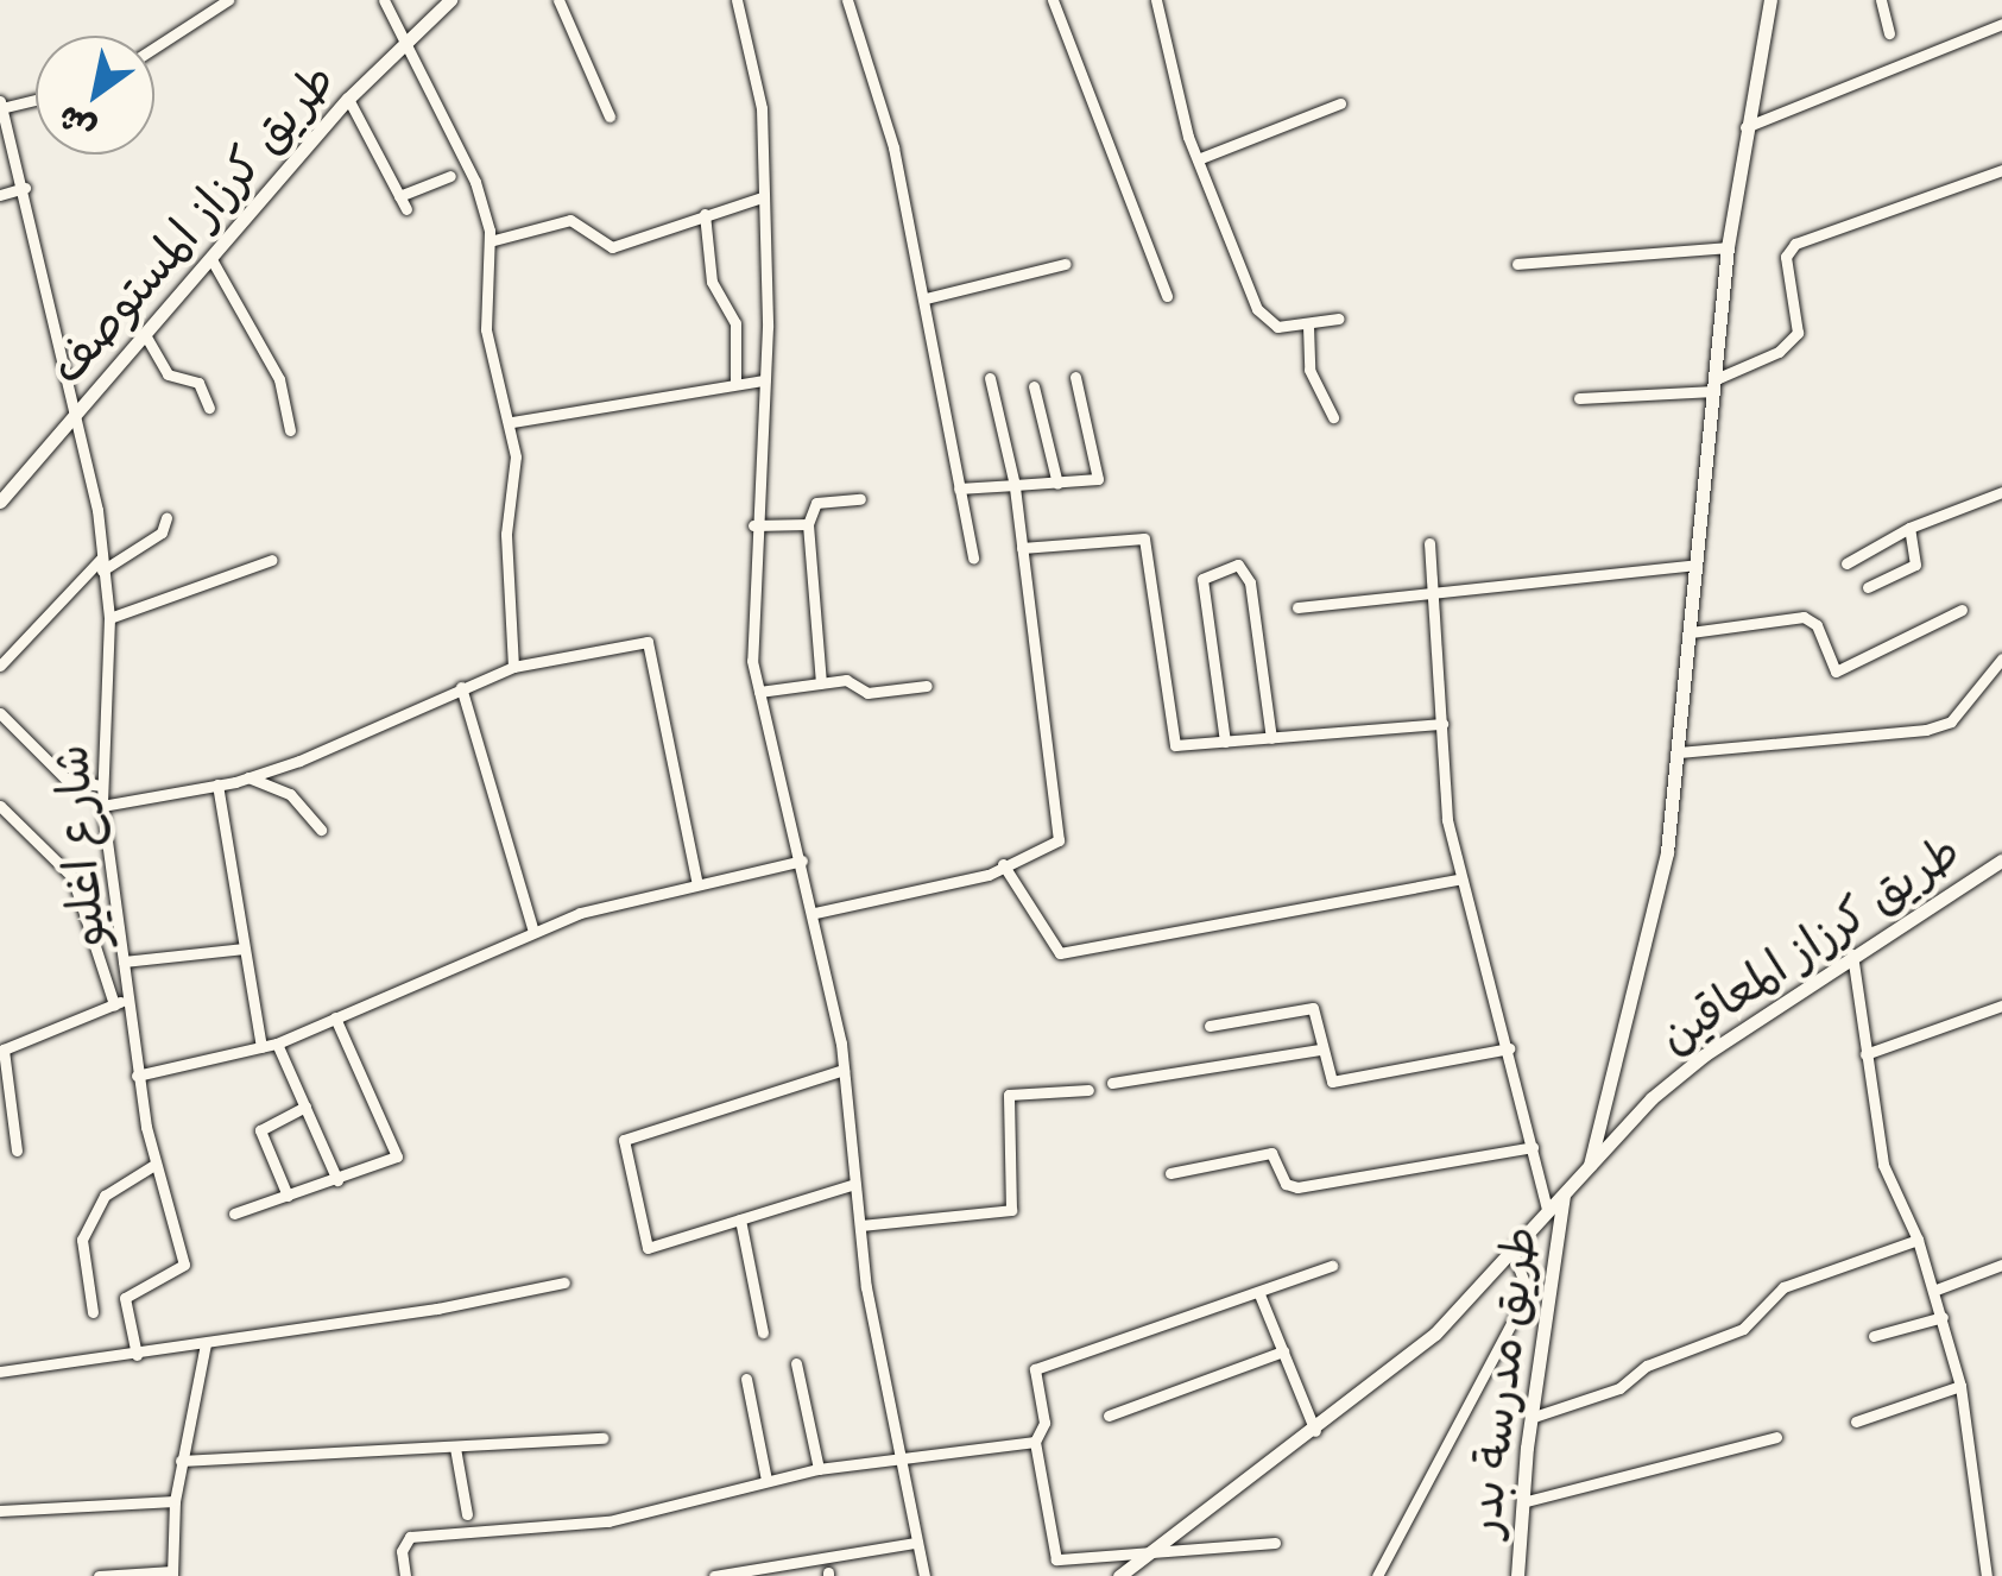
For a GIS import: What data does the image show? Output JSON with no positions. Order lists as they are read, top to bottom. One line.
{"streets":{"street":["طريق كرزاز المستوصف","شارع اغليو","طريق كرزاز المعاقين","طريق مدرسة بدر"]},"crossings":[["طريق كرزاز المستوصف","شارع اغليو"],["طريق كرزاز المعاقين","طريق مدرسة بدر"]],"north":"bottom left"}
